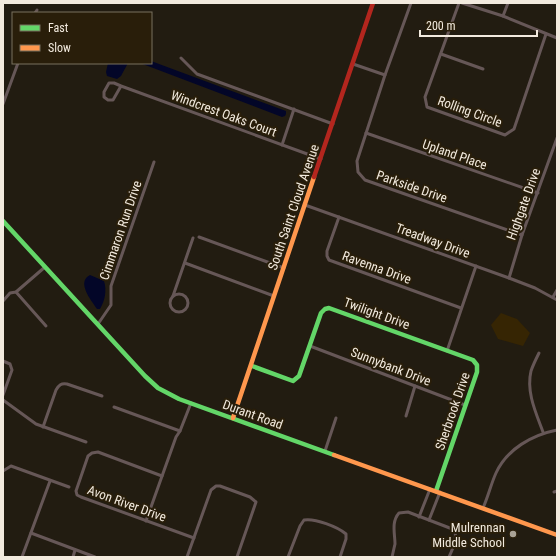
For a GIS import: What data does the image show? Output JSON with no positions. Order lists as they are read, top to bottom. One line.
{"streets":{"street":["Rolling Circle","Windcrest Oaks Court","Upland Place","Parkside Drive","Highgate Drive","South Saint Cloud Avenue","Cimmaron Run Drive","Treadway Drive","Ravenna Drive","Twilight Drive","Sunnybank Drive","Sherbrook Drive","Durant Road","Avon River Drive"]},"crossings":[["Windcrest Oaks Court","South Saint Cloud Avenue"],["Upland Place","Parkside Drive"],["Upland Place","Highgate Drive"],["Parkside Drive","Highgate Drive"],["Highgate Drive","Treadway Drive"],["South Saint Cloud Avenue","Treadway Drive"],["South Saint Cloud Avenue","Twilight Drive"],["South Saint Cloud Avenue","Durant Road"],["Cimmaron Run Drive","Durant Road"],["Treadway Drive","Ravenna Drive"],["Twilight Drive","Sunnybank Drive"],["Twilight Drive","Sherbrook Drive"],["Sunnybank Drive","Sherbrook Drive"],["Sherbrook Drive","Durant Road"]],"places":["Mulrennan Middle School"],"legend":["Fast","Slow"],"scale_bar":"200 m"}
